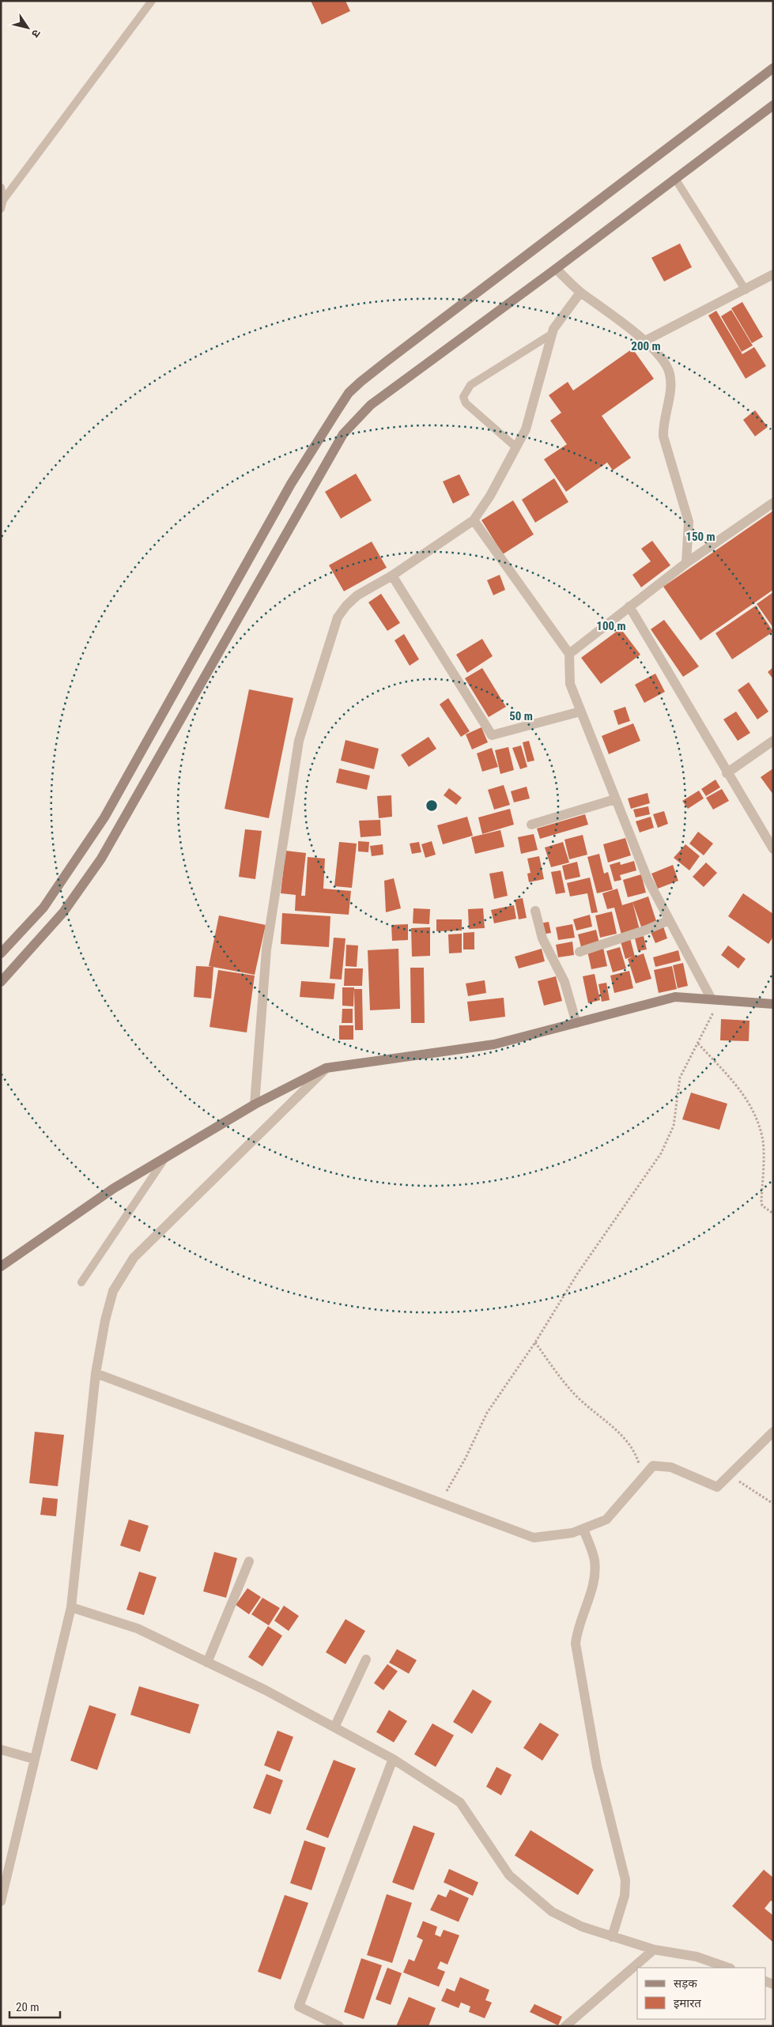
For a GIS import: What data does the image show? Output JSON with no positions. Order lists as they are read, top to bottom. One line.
{"legend":["सड़क","इमारत"],"scale_bar":"20 m","north":"bottom right","rings":["200 m","150 m","100 m","50 m"]}
